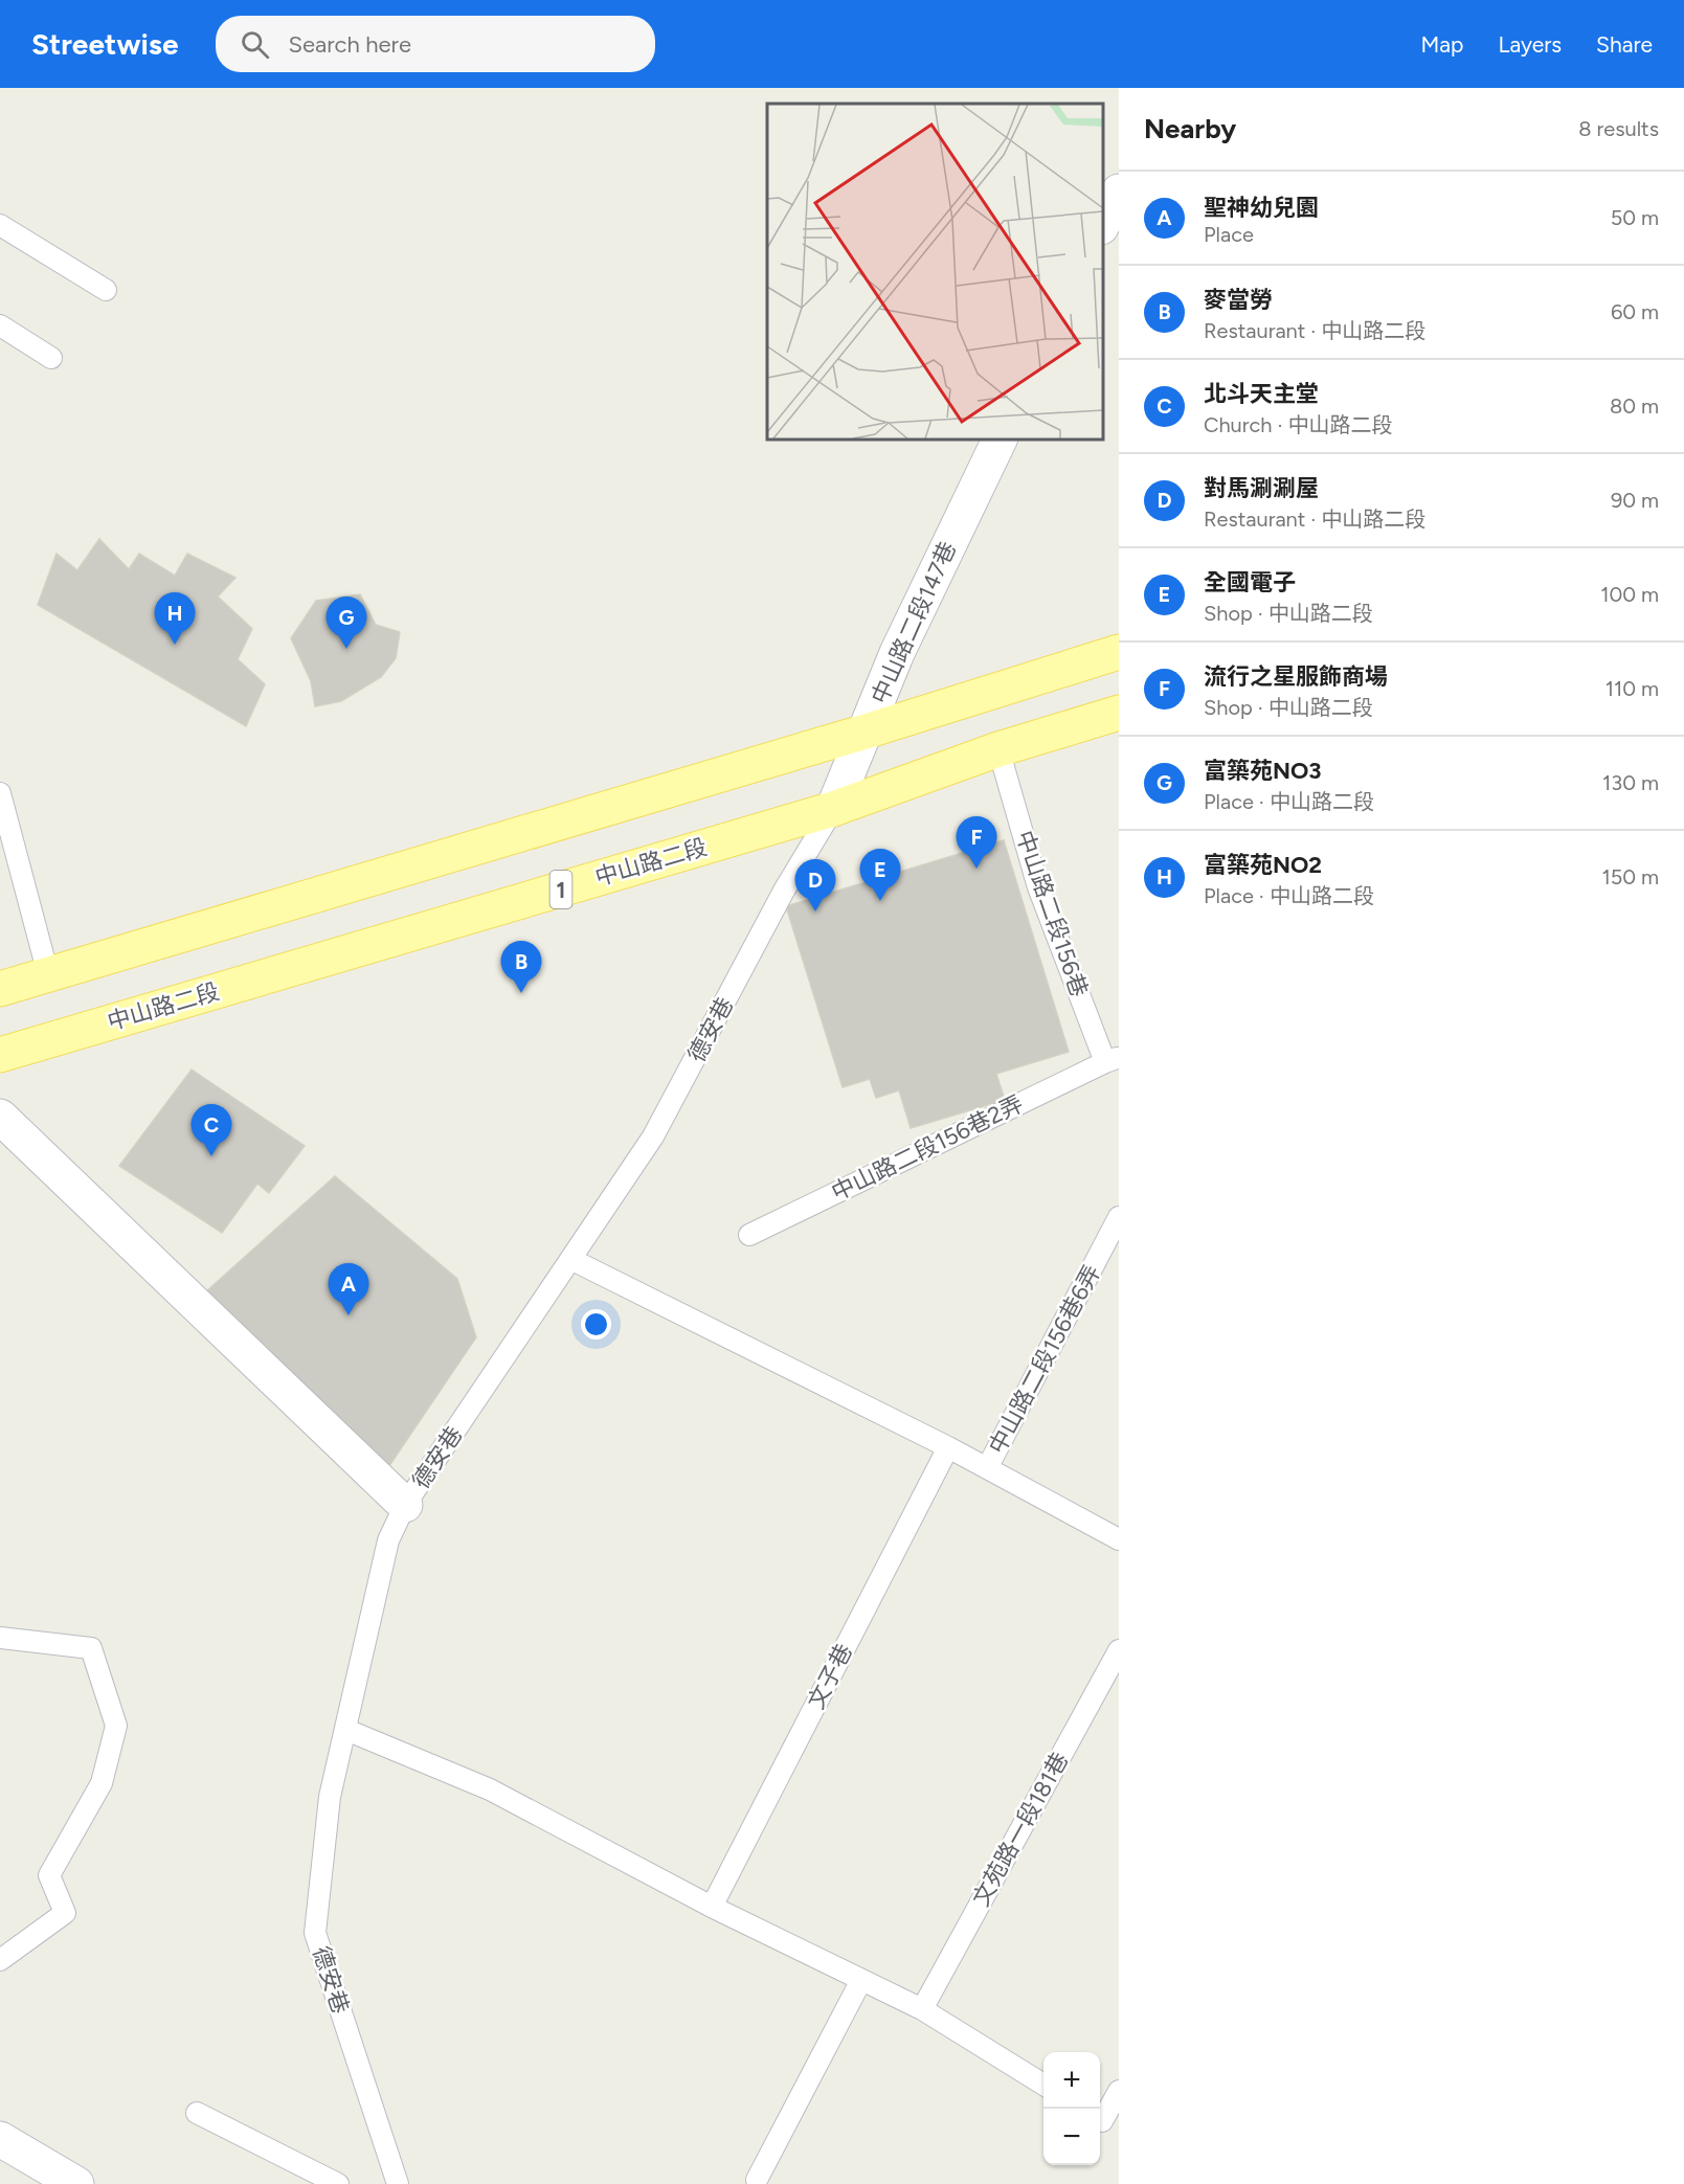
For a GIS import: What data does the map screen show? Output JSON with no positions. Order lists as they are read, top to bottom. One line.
{"streets":{"main road":["中山路二段","1"],"street":["中山路二段147巷"],"lane":["中山路二段156巷","德安巷","中山路二段156巷2弄","中山路二段156巷6弄","文子巷","文苑路一段181巷"]},"crossings":[["中山路二段147巷","中山路二段"],["中山路二段147巷","德安巷"],["中山路二段","中山路二段156巷"],["中山路二段","德安巷"],["中山路二段156巷","中山路二段156巷2弄"]],"page":{"header":"Streetwise","search":"Search here","nav":["Map","Layers","Share"],"heading":["Nearby","8 results"],"list":[{"mark":"A","name":"聖神幼兒園","note":"Place","value":"50 m"},{"mark":"B","name":"麥當勞","note":"Restaurant · 中山路二段","value":"60 m"},{"mark":"C","name":"北斗天主堂","note":"Church · 中山路二段","value":"80 m"},{"mark":"D","name":"對馬涮涮屋","note":"Restaurant · 中山路二段","value":"90 m"},{"mark":"E","name":"全國電子","note":"Shop · 中山路二段","value":"100 m"},{"mark":"F","name":"流行之星服飾商場","note":"Shop · 中山路二段","value":"110 m"},{"mark":"G","name":"富築苑NO3","note":"Place · 中山路二段","value":"130 m"},{"mark":"H","name":"富築苑NO2","note":"Place · 中山路二段","value":"150 m"}],"pins":["H","G","F","E","D","B","C","A"],"map_buttons":["+","−"]}}
